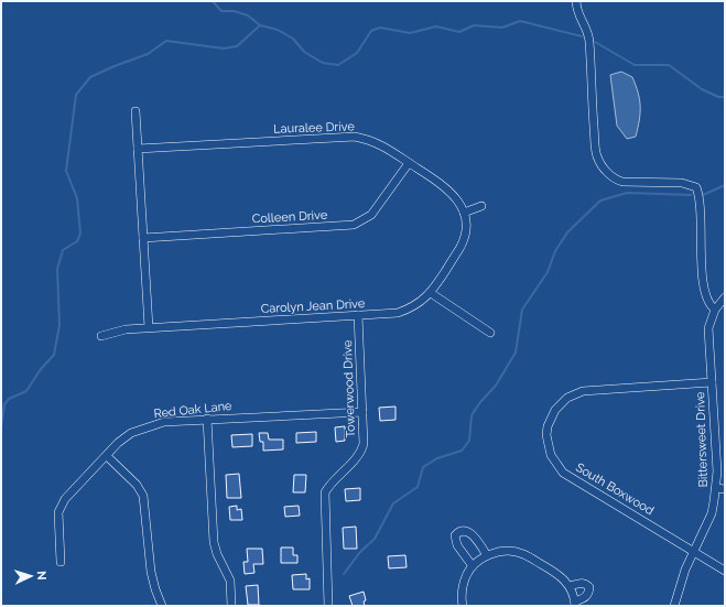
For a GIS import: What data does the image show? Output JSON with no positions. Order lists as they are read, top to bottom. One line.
{"streets":{"street":["Lauralee Drive","Colleen Drive","Carolyn Jean Drive","Towerwood Drive","Red Oak Lane","Bittersweet Drive","South Boxwood"]},"crossings":[["Lauralee Drive","Colleen Drive"],["Lauralee Drive","Carolyn Jean Drive"],["Carolyn Jean Drive","Towerwood Drive"],["Towerwood Drive","Red Oak Lane"],["Bittersweet Drive","South Boxwood"]],"north":"right"}
